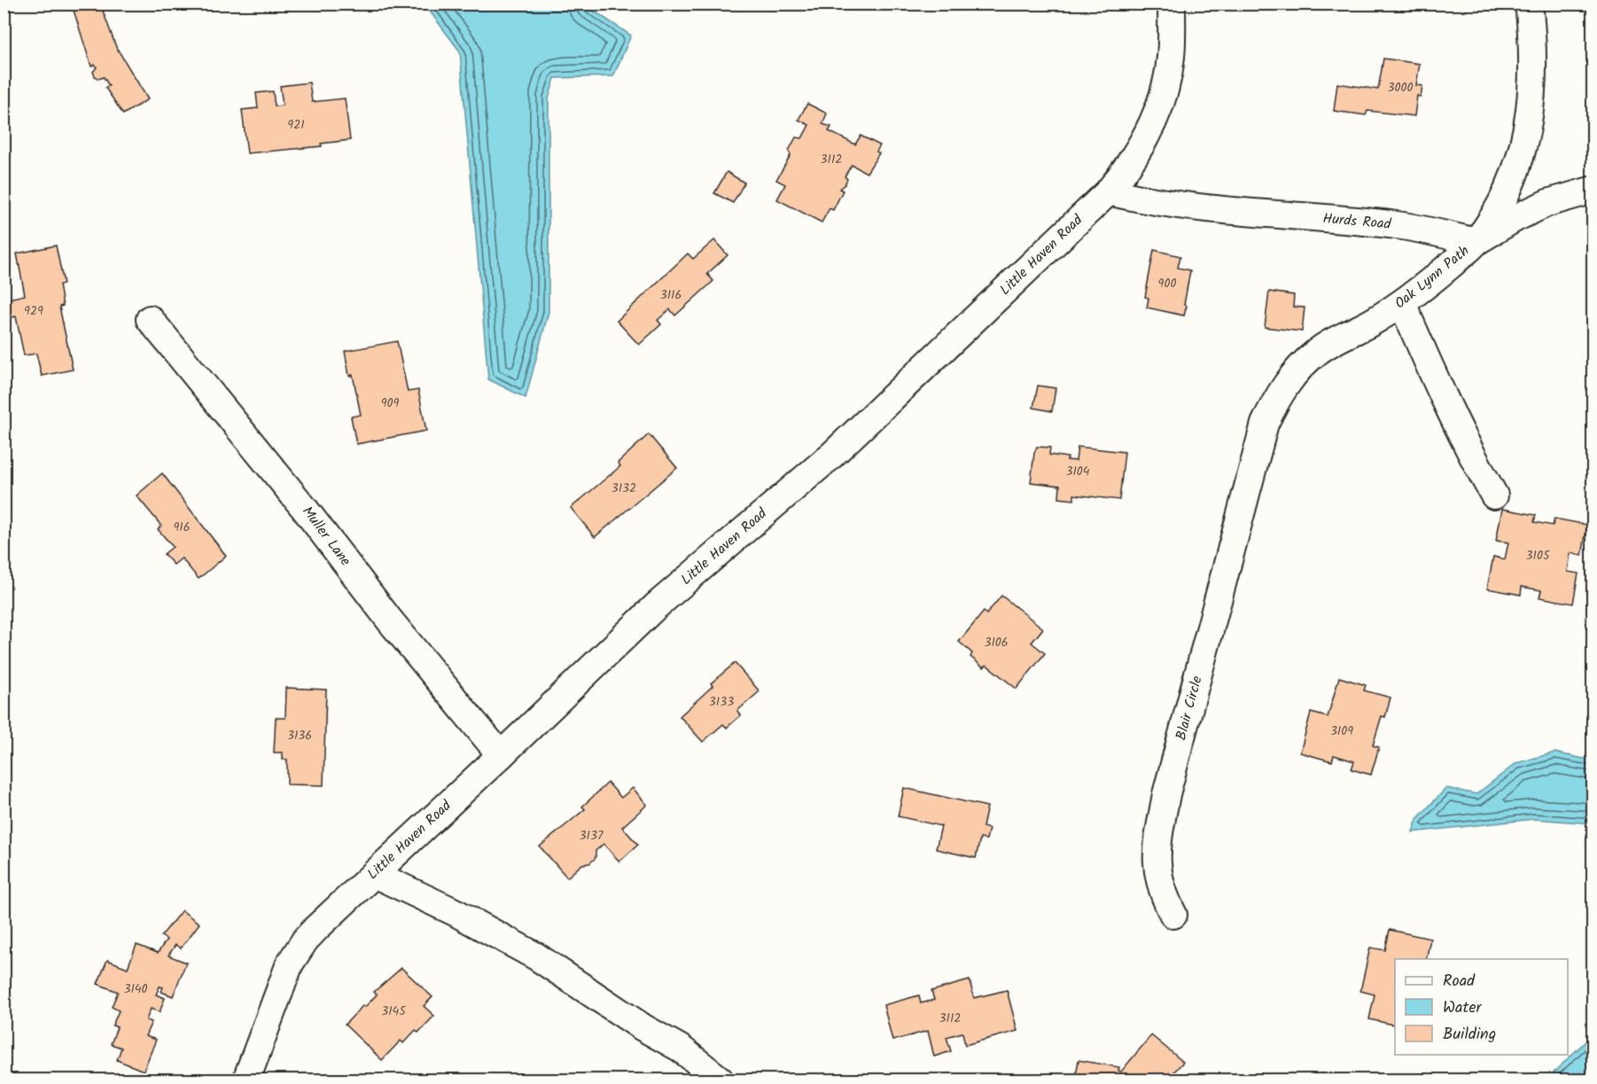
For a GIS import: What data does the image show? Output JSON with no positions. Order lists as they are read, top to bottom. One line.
{"streets":{"street":["Hurds Road","Little Haven Road","Oak Lynn Path","Muller Lane","Blair Circle"]},"crossings":[["Hurds Road","Little Haven Road"],["Hurds Road","Oak Lynn Path"],["Little Haven Road","Muller Lane"],["Oak Lynn Path","Blair Circle"]],"house_numbers":["3000","921","3112","900","3116","929","909","3104","3132","916","3105","3106","3133","3109","3136","3137","3140","3145","3112"],"legend":["Road","Water","Building"]}
